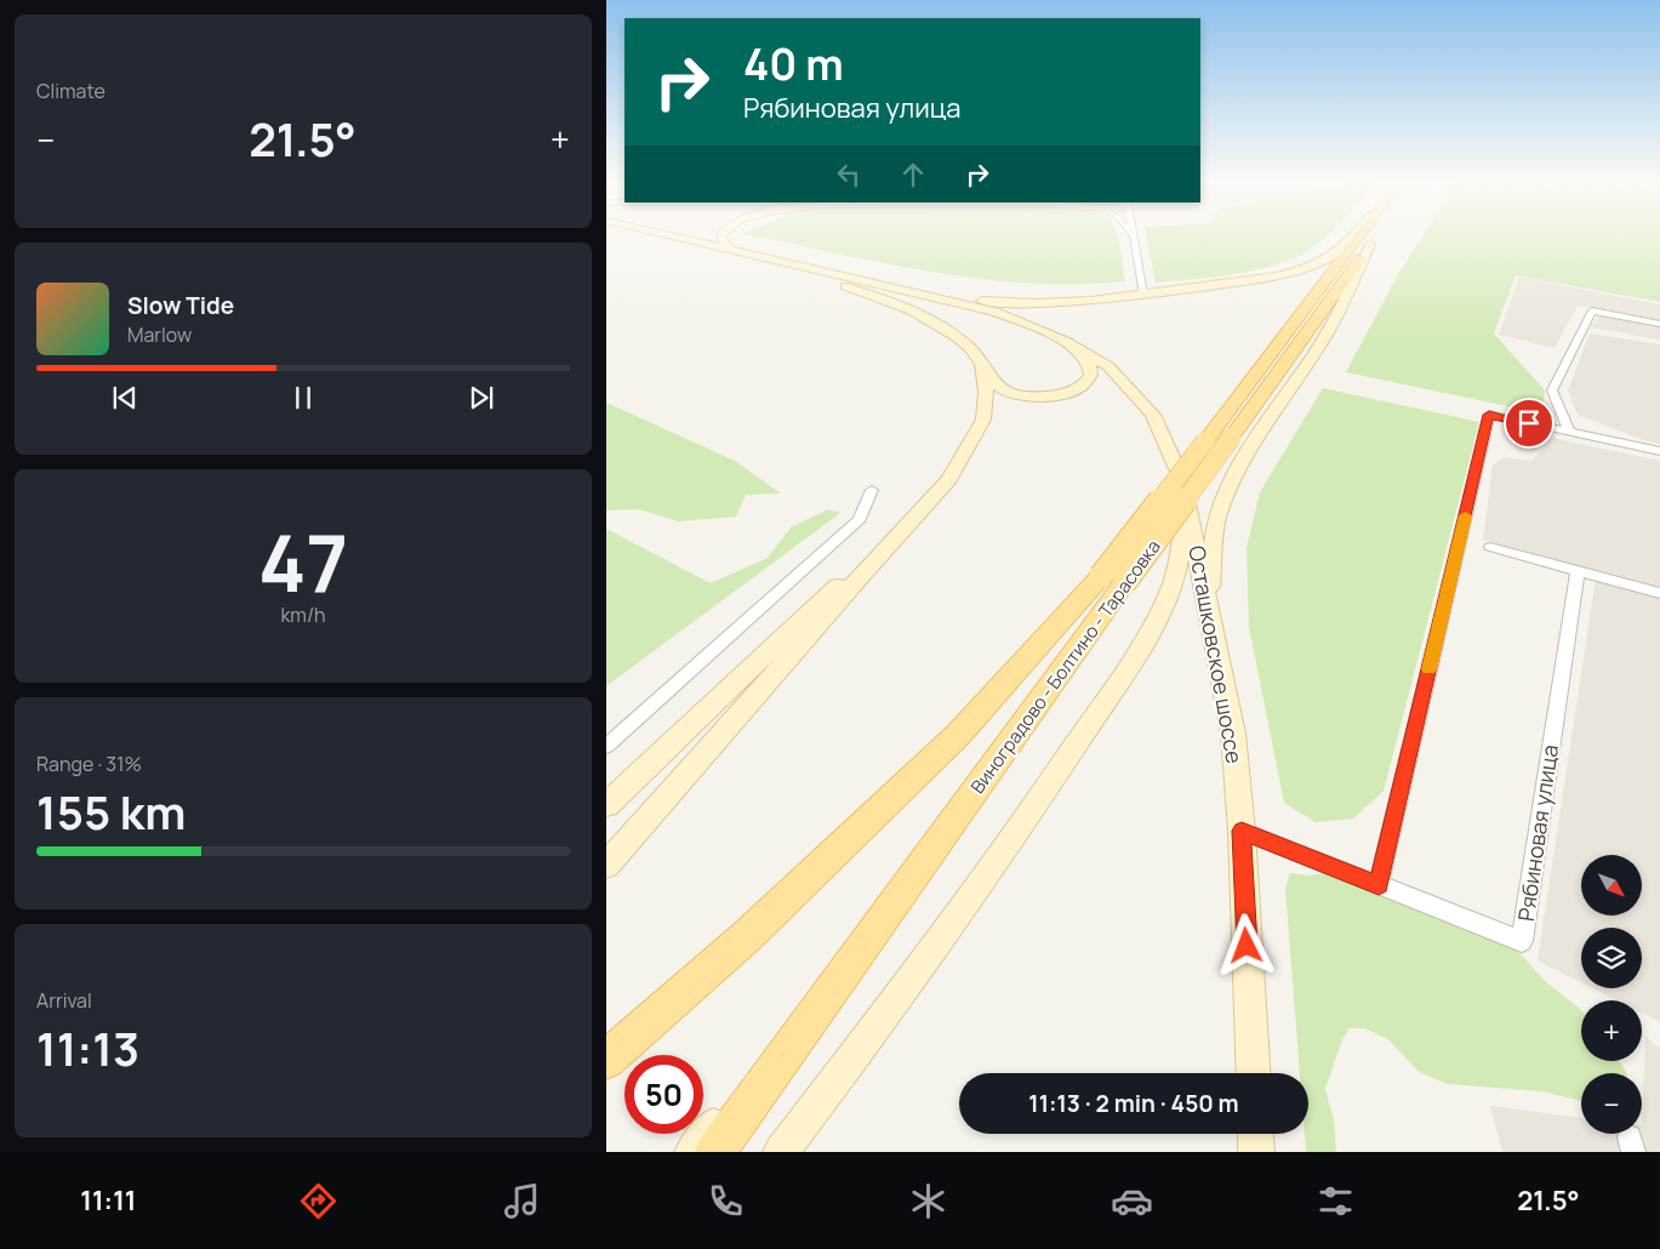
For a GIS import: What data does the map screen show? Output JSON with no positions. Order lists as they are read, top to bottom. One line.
{"streets":{"main road":["Осташковское шоссе","Виноградово - Болтино - Тарасовка"],"street":["Рябиновая улица"]},"crossings":[["Осташковское шоссе","Рябиновая улица"]],"north":"bottom right","page":{"tile":["Climate",["47","km/h"],["Range · 31%","155 km"],["Arrival","11:13"]],"turn":["40 m","Рябиновая улица"],"heat":["−","21.5°","+"],"song":["Slow Tide","Marlow"],"map_buttons":["+","−"],"limit":"50","trip":"11:13 · 2 min · 450 m","tabs":["11:11","21.5°"]}}
